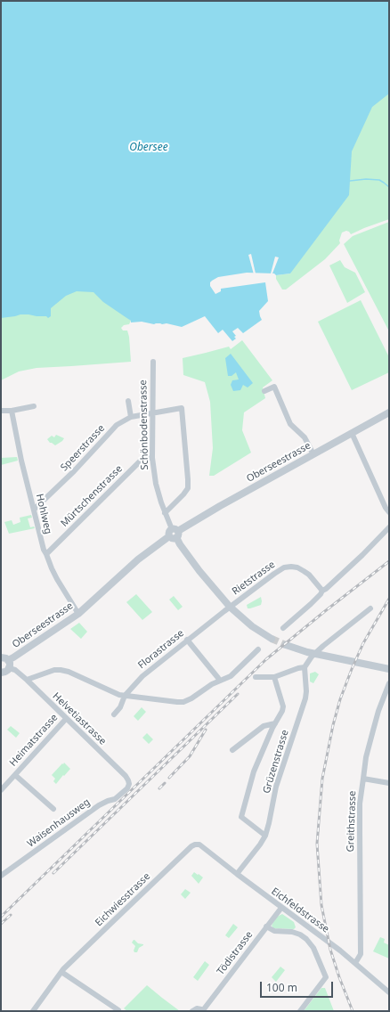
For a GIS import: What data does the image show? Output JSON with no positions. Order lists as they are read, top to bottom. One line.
{"streets":{"street":["Schönbodenstrasse","Speerstrasse","Oberseestrasse","Mürtschenstrasse","Hohlweg","Rietstrasse","Florastrasse","Helvetiastrasse","Heimatstrasse","Grüzenstrasse","Greithstrasse","Waisenhausweg","Eichwiesstrasse","Eichfeldstrasse","Tödistrasse"]},"crossings":[["Schönbodenstrasse","Speerstrasse"],["Schönbodenstrasse","Oberseestrasse"],["Schönbodenstrasse","Mürtschenstrasse"],["Schönbodenstrasse","Rietstrasse"],["Schönbodenstrasse","Florastrasse"],["Speerstrasse","Hohlweg"],["Oberseestrasse","Hohlweg"],["Oberseestrasse","Helvetiastrasse"],["Mürtschenstrasse","Hohlweg"],["Rietstrasse","Florastrasse"],["Helvetiastrasse","Heimatstrasse"],["Helvetiastrasse","Waisenhausweg"],["Grüzenstrasse","Eichfeldstrasse"],["Greithstrasse","Eichfeldstrasse"],["Eichwiesstrasse","Eichfeldstrasse"],["Eichfeldstrasse","Tödistrasse"]],"water":["Obersee"],"scale_bar":"100 m"}
